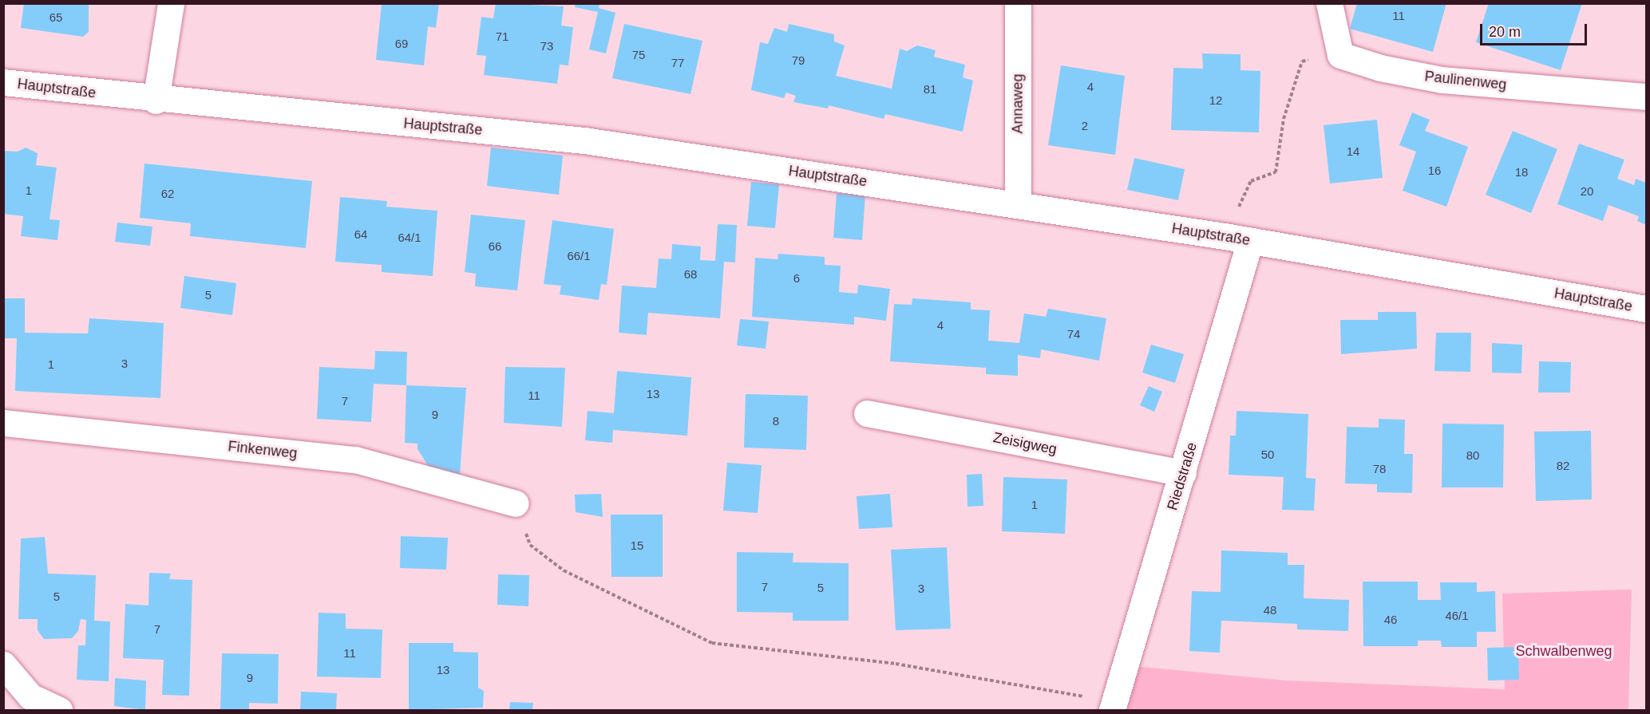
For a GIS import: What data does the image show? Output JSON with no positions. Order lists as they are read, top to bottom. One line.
{"streets":{"street":["Paulinenweg","Hauptstraße","Annaweg","Zeisigweg","Finkenweg","Riedstraße"]},"crossings":[["Hauptstraße","Annaweg"],["Hauptstraße","Riedstraße"],["Zeisigweg","Riedstraße"]],"parks":["Schwalbenweg"],"house_numbers":["11","65","71","69","73","75","79","77","4","81","12","2","14","16","18","1","20","62","64","64/1","66","66/1","68","6","5","4","74","3","1","13","11","7","9","8","50","80","82","78","1","15","7","5","3","5","48","46/1","46","7","11","13","9"],"scale_bar":"20 m"}
